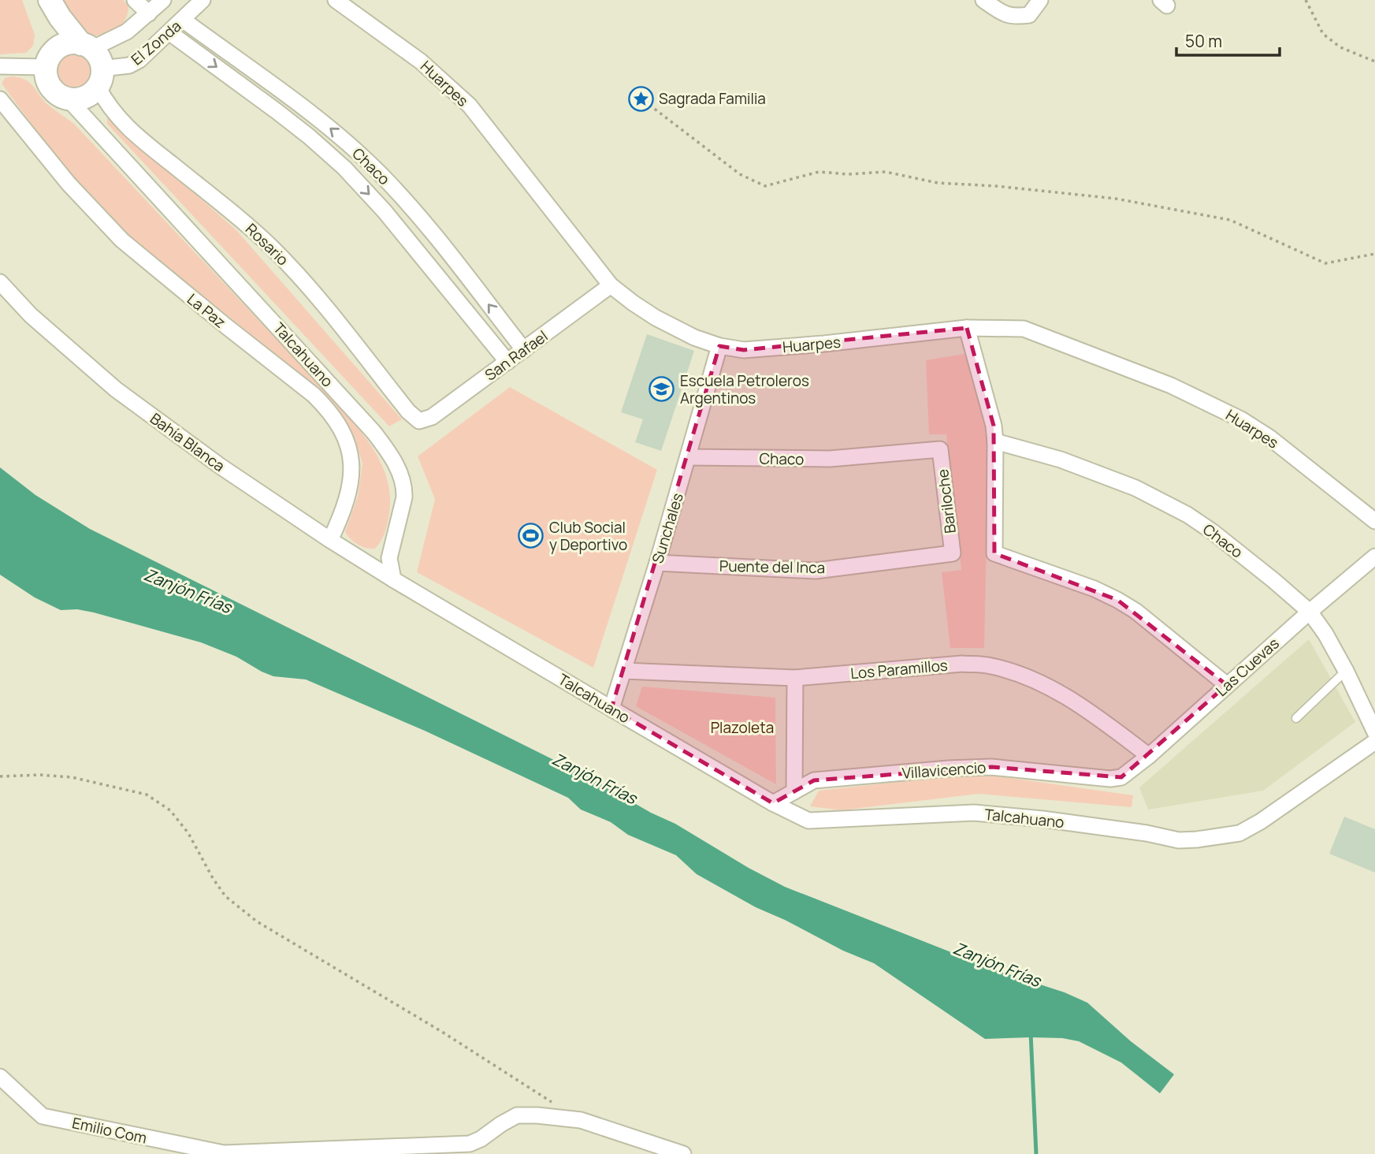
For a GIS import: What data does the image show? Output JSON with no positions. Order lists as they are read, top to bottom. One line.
{"streets":{"street":["El Zonda","Huarpes","Chaco","Rosario","La Paz","Talcahuano","San Rafael","Bahía Blanca","Bariloche","Sunchales","Puente del Inca","Las Cuevas","Los Paramillos","Villavicencio","Emilio Com"]},"crossings":[["El Zonda","Chaco"],["El Zonda","Rosario"],["El Zonda","Talcahuano"],["Huarpes","San Rafael"],["Huarpes","Sunchales"],["Chaco","San Rafael"],["Chaco","Bariloche"],["Chaco","Sunchales"],["Chaco","Las Cuevas"],["Rosario","Talcahuano"],["Rosario","San Rafael"],["La Paz","Bahía Blanca"],["Talcahuano","Bahía Blanca"],["Talcahuano","Sunchales"],["Talcahuano","Villavicencio"],["Bariloche","Puente del Inca"],["Sunchales","Puente del Inca"],["Sunchales","Los Paramillos"],["Las Cuevas","Los Paramillos"],["Las Cuevas","Villavicencio"]],"water":["Zanjón Frías"],"parks":["Plazoleta"],"places":{"place":["Sagrada Familia"],"school or university":["Escuela Petroleros Argentinos"],"sports":["Club Social y Deportivo"]},"scale_bar":"50 m"}
